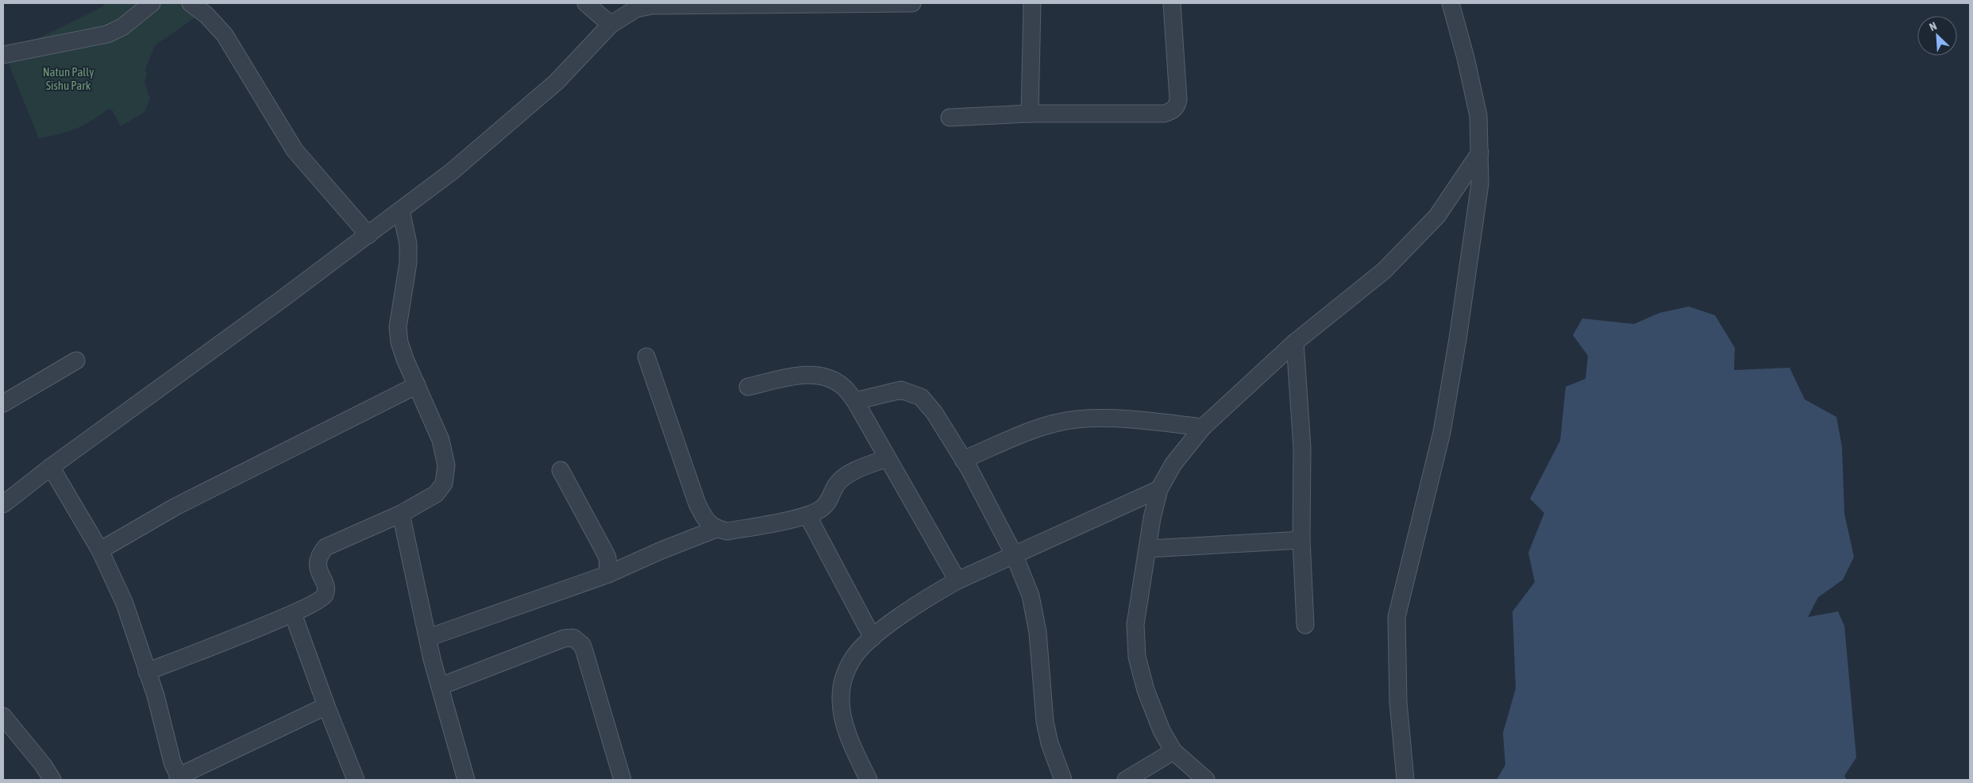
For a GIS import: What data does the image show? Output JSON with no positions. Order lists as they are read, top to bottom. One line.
{"parks":["Natun Pally Sishu Park"],"north":"top left"}
